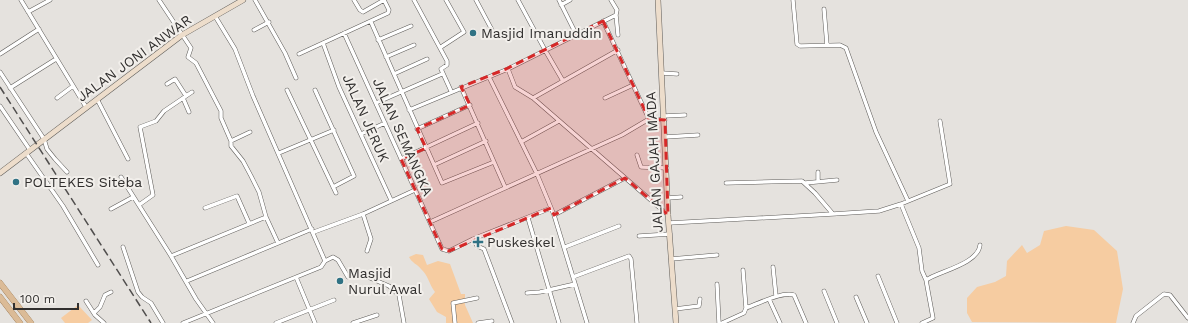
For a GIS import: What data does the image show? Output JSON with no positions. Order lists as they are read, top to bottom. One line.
{"streets":{"main road":["JALAN JONI ANWAR","JALAN GAJAH MADA"],"street":["JALAN JERUK","JALAN SEMANGKA"]},"places":{"other":["Masjid Imanuddin","POLTEKES Siteba","Masjid Nurul Awal"],"health":["Puskeskel"]},"scale_bar":"100 m"}
